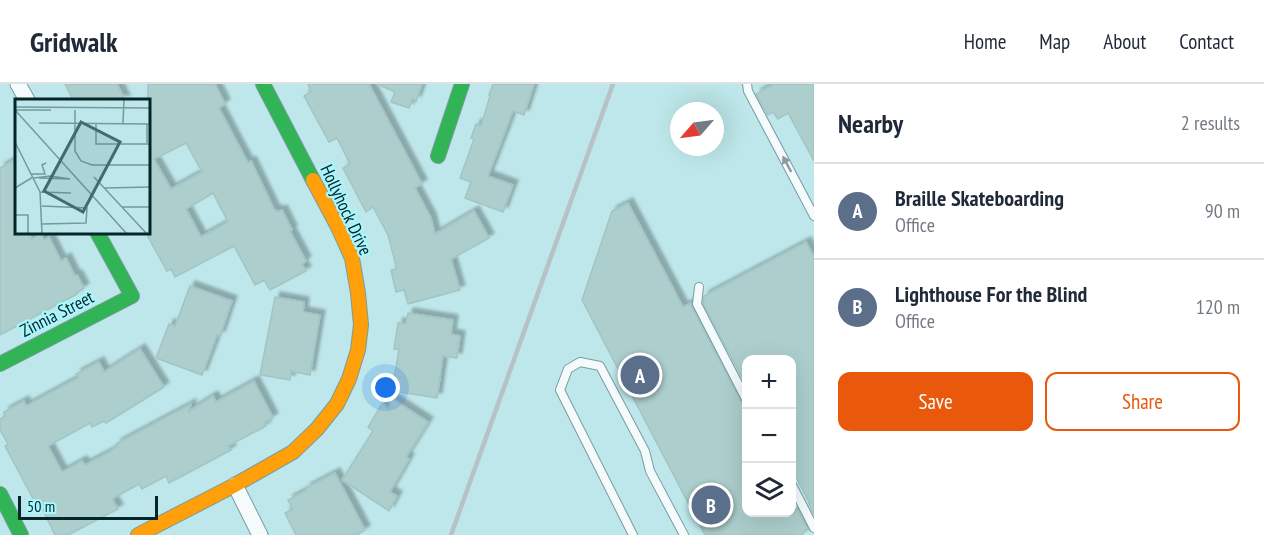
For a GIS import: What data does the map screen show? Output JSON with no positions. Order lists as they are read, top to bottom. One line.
{"streets":{"street":["Hollyhock Drive","Zinnia Street"]},"scale_bar":"50 m","north":"bottom left","page":{"header":"Gridwalk","nav":["Home","Map","About","Contact"],"heading":["Nearby","2 results"],"list":[{"mark":"A","name":"Braille Skateboarding","note":"Office","value":"90 m"},{"mark":"B","name":"Lighthouse For the Blind","note":"Office","value":"120 m"}],"pins":["A","B"],"buttons":["Save","Share"],"map_buttons":["+","−"],"scale":"50 m"}}
